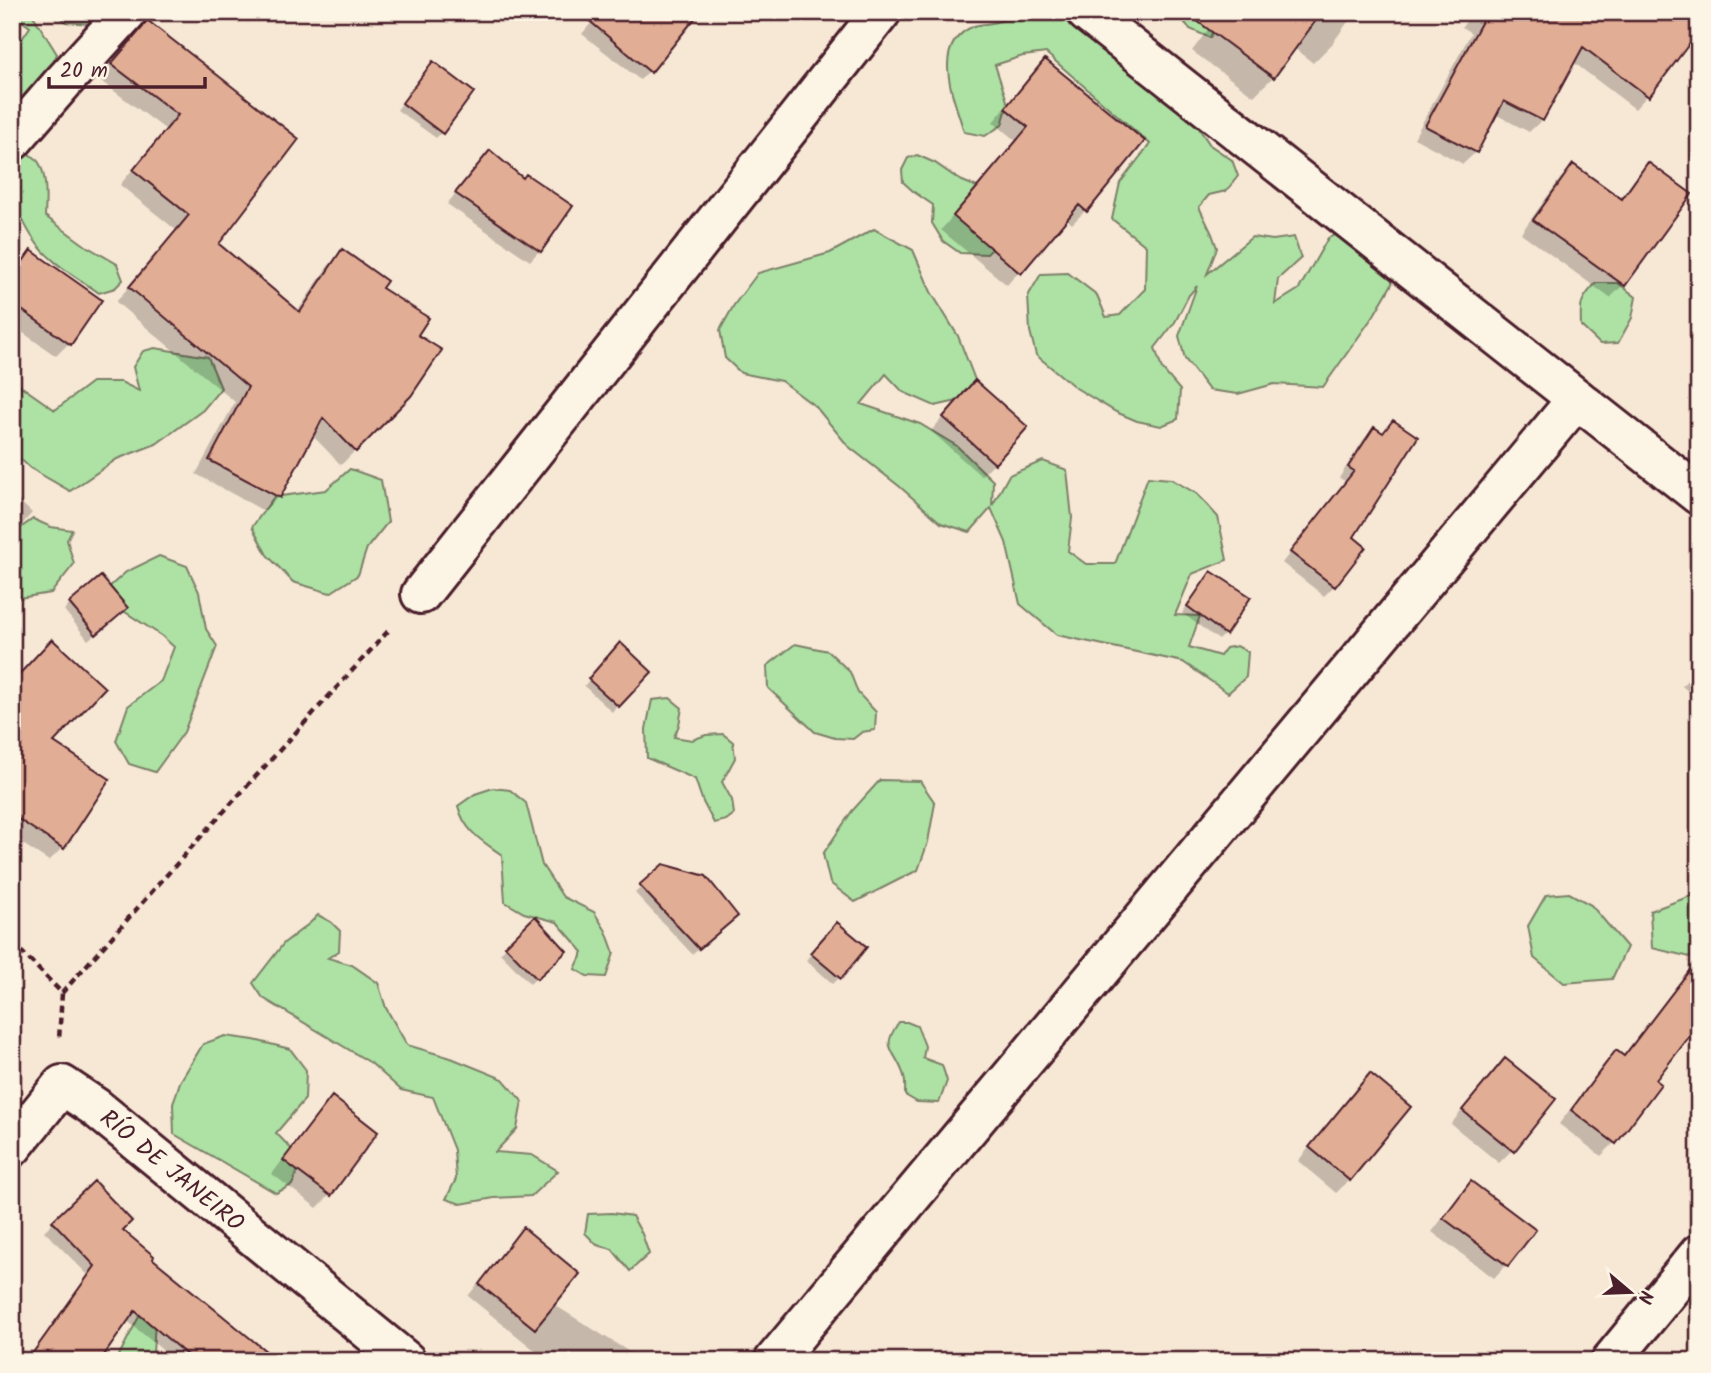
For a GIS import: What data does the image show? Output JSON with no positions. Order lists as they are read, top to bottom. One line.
{"streets":{"street":["RÍO DE JANEIRO"]},"scale_bar":"20 m","north":"right"}
